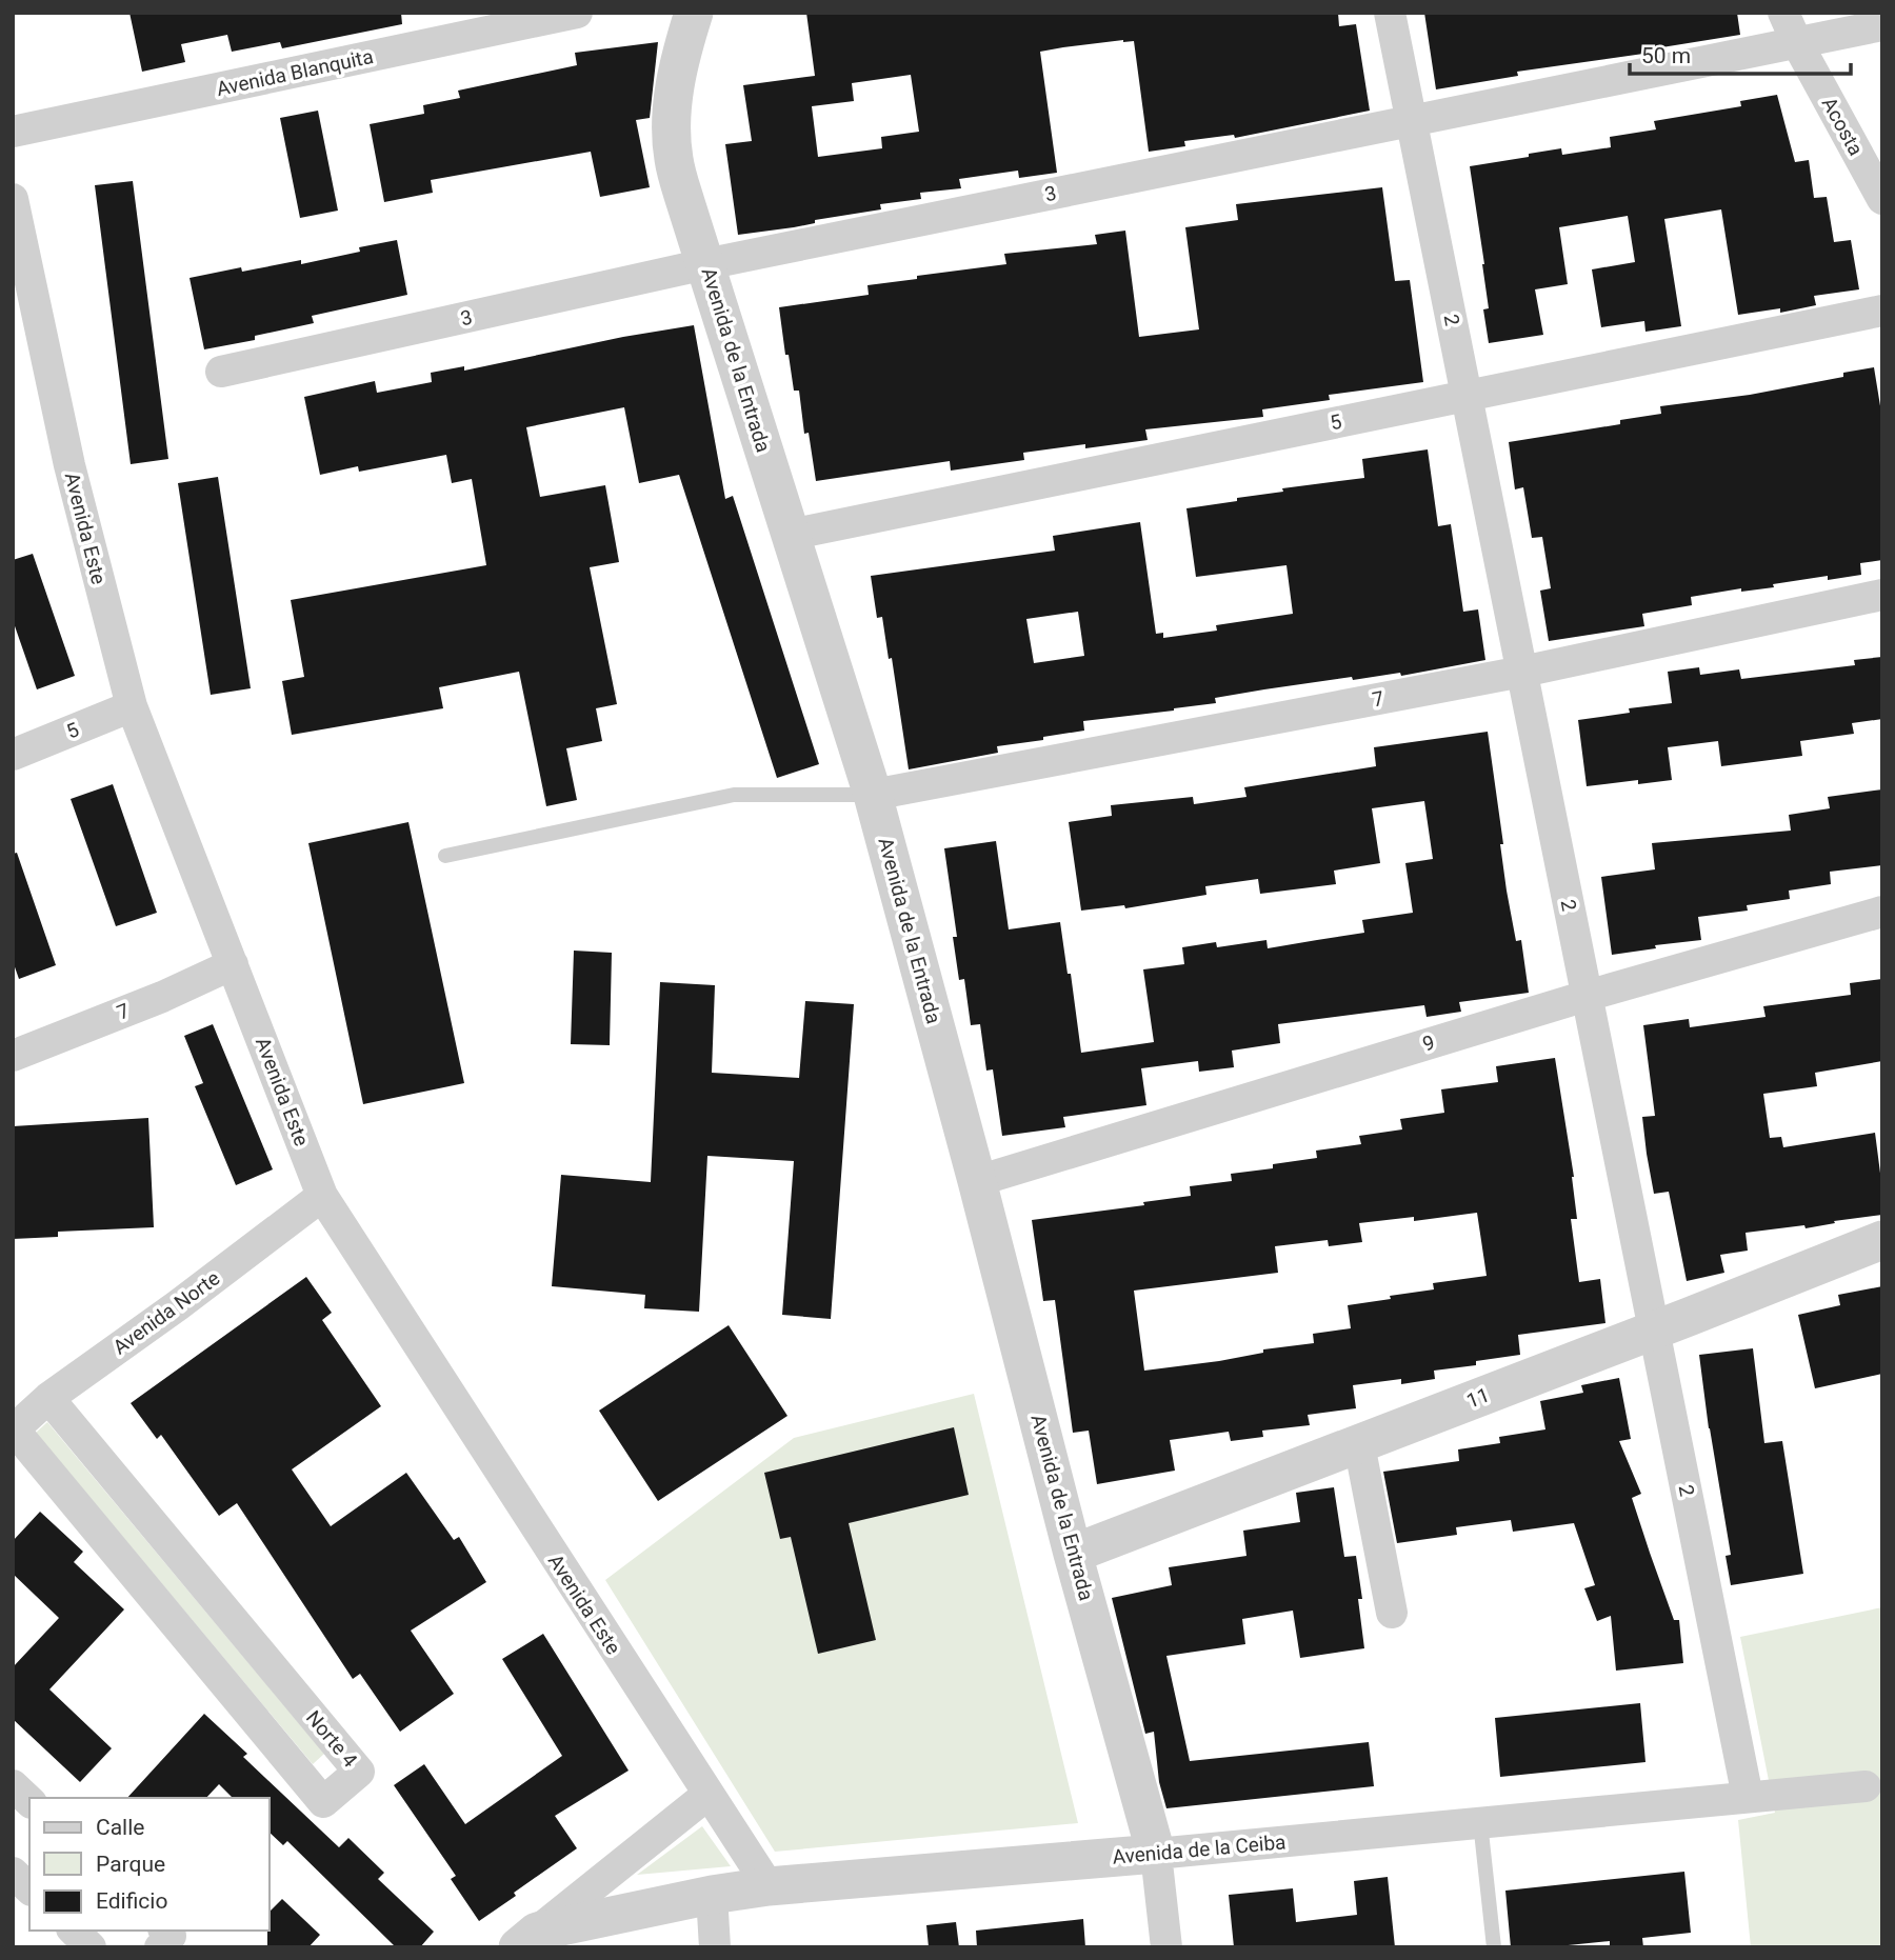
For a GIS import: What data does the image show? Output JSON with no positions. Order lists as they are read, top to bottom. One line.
{"streets":{"street":["Avenida Blanquita","Acosta","3","2","Avenida de la Entrada","5","Avenida Este","7","9","Avenida Norte","11","Norte 4","Avenida de la Ceiba"]},"crossings":[["Acosta","3"],["3","2"],["3","Avenida de la Entrada"],["2","5"],["2","7"],["2","9"],["2","11"],["2","Avenida de la Ceiba"],["Avenida de la Entrada","5"],["Avenida de la Entrada","7"],["Avenida de la Entrada","9"],["Avenida de la Entrada","11"],["Avenida de la Entrada","Avenida de la Ceiba"],["5","Avenida Este"],["Avenida Este","7"],["Avenida Este","Avenida Norte"],["Avenida Este","Avenida de la Ceiba"],["Avenida Norte","Norte 4"]],"legend":["Calle","Parque","Edificio"],"scale_bar":"50 m"}
